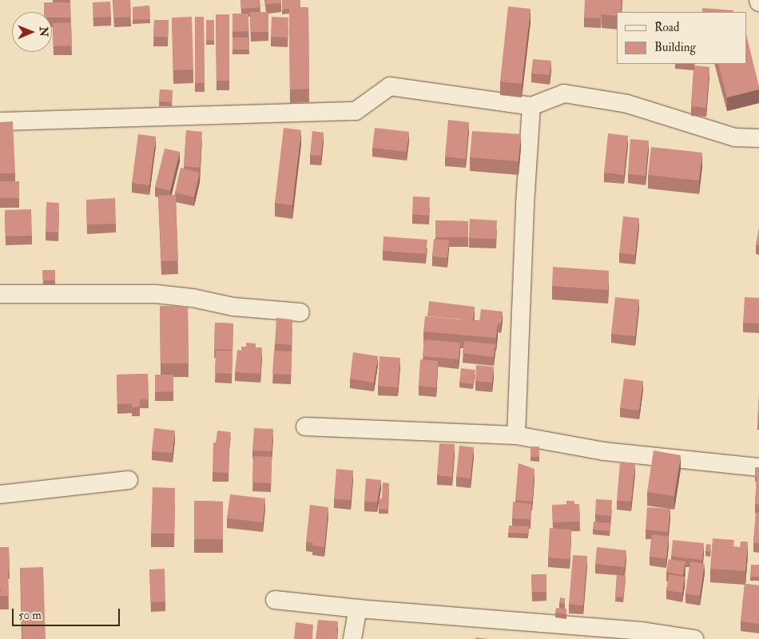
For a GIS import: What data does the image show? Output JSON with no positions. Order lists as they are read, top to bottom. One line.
{"legend":["Road","Building"],"scale_bar":"50 m","north":"right"}
